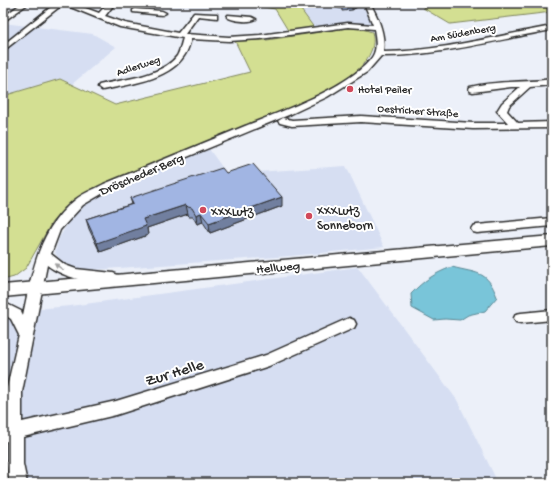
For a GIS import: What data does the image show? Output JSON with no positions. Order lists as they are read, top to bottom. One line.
{"streets":{"street":["Am Südenberg","Adlerweg","Oestricher Straße","Dröscheder Berg","Hellweg","Zur Helle"]},"crossings":[["Am Südenberg","Dröscheder Berg"],["Dröscheder Berg","Hellweg"],["Dröscheder Berg","Zur Helle"]],"places":["Hotel Peiler","XXXLutz","XXXLutz Sonneborn"]}
